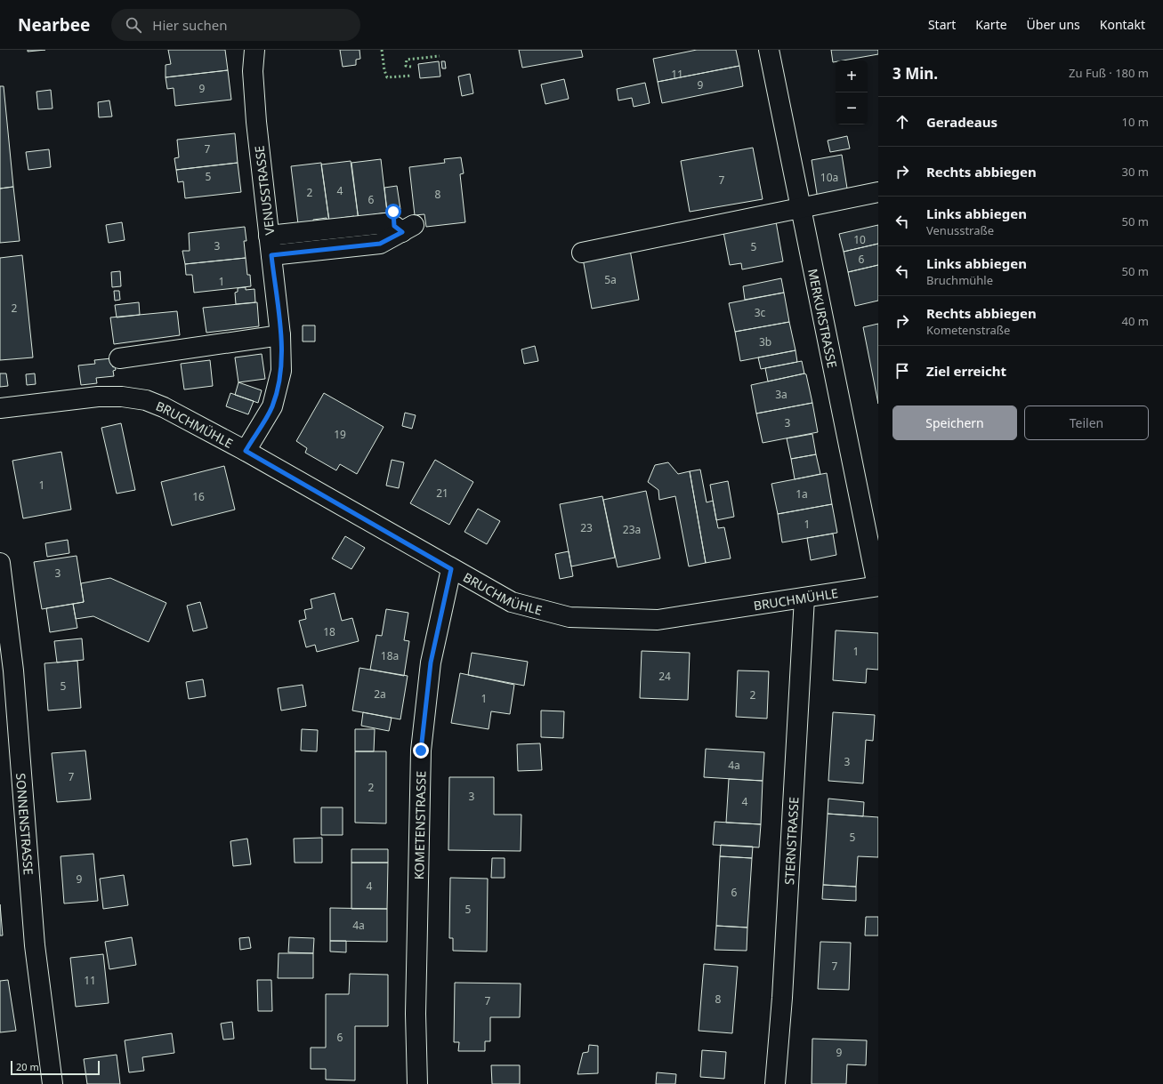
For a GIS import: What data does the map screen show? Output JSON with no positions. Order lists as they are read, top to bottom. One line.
{"streets":{"street":["VENUSSTRASSE","MERKURSTRASSE","BRUCHMÜHLE","SONNENSTRASSE","KOMETENSTRASSE","STERNSTRASSE"]},"crossings":[["VENUSSTRASSE","BRUCHMÜHLE"],["MERKURSTRASSE","BRUCHMÜHLE"],["BRUCHMÜHLE","KOMETENSTRASSE"],["BRUCHMÜHLE","STERNSTRASSE"]],"house_numbers":["11","9","9","7","5","10a","7","4","2","8","6","10","3","5","6","5a","1","2","3c","3b","3a","3","19","1","21","1a","16","1","23","23a","3","18","1","18a","24","5","2a","2","1","3","4a","7","2","3","4","5","9","4","6","5","4a","7","11","8","7","6","9"],"scale_bar":"20 m","page":{"header":"Nearbee","search":"Hier suchen","nav":["Start","Karte","Über uns","Kontakt"],"heading":["3 Min.","Zu Fuß · 180 m"],"map_buttons":["+","−"],"list":[["Geradeaus","10 m"],["Rechts abbiegen","30 m"],["Links abbiegen","Venusstraße","50 m"],["Links abbiegen","Bruchmühle","50 m"],["Rechts abbiegen","Kometenstraße","40 m"],"Ziel erreicht"],"buttons":["Speichern","Teilen"],"scale":"20 m"}}
